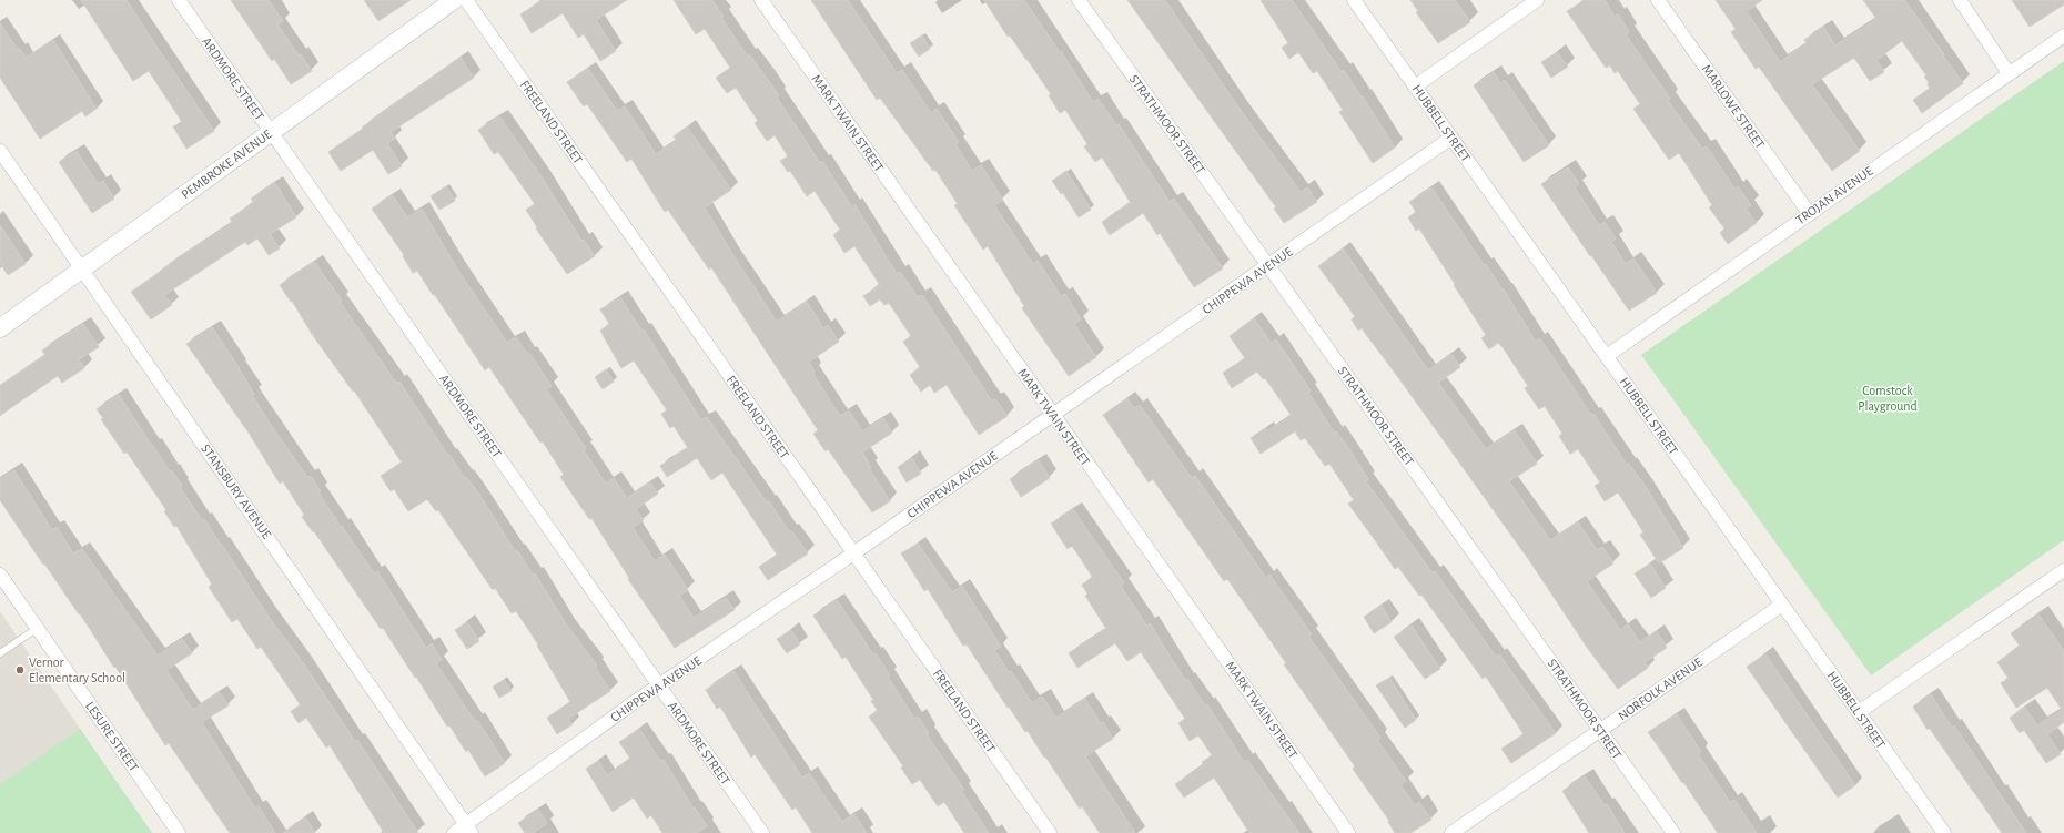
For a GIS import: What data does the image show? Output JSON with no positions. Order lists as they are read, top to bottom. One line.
{"streets":{"street":["ARDMORE STREET","MARLOWE STREET","FREELAND STREET","MARK TWAIN STREET","HUBBELL STREET","STRATHMOOR STREET","PEMBROKE AVENUE","TROJAN AVENUE","CHIPPEWA AVENUE","STANSBURY AVENUE","NORFOLK AVENUE","LESURE STREET"]},"crossings":[["ARDMORE STREET","PEMBROKE AVENUE"],["ARDMORE STREET","CHIPPEWA AVENUE"],["MARLOWE STREET","TROJAN AVENUE"],["FREELAND STREET","CHIPPEWA AVENUE"],["MARK TWAIN STREET","CHIPPEWA AVENUE"],["HUBBELL STREET","TROJAN AVENUE"],["HUBBELL STREET","CHIPPEWA AVENUE"],["HUBBELL STREET","NORFOLK AVENUE"],["STRATHMOOR STREET","CHIPPEWA AVENUE"],["STRATHMOOR STREET","NORFOLK AVENUE"],["PEMBROKE AVENUE","STANSBURY AVENUE"],["CHIPPEWA AVENUE","STANSBURY AVENUE"]],"parks":["Comstock Playground"],"places":["Vernor Elementary School"]}
